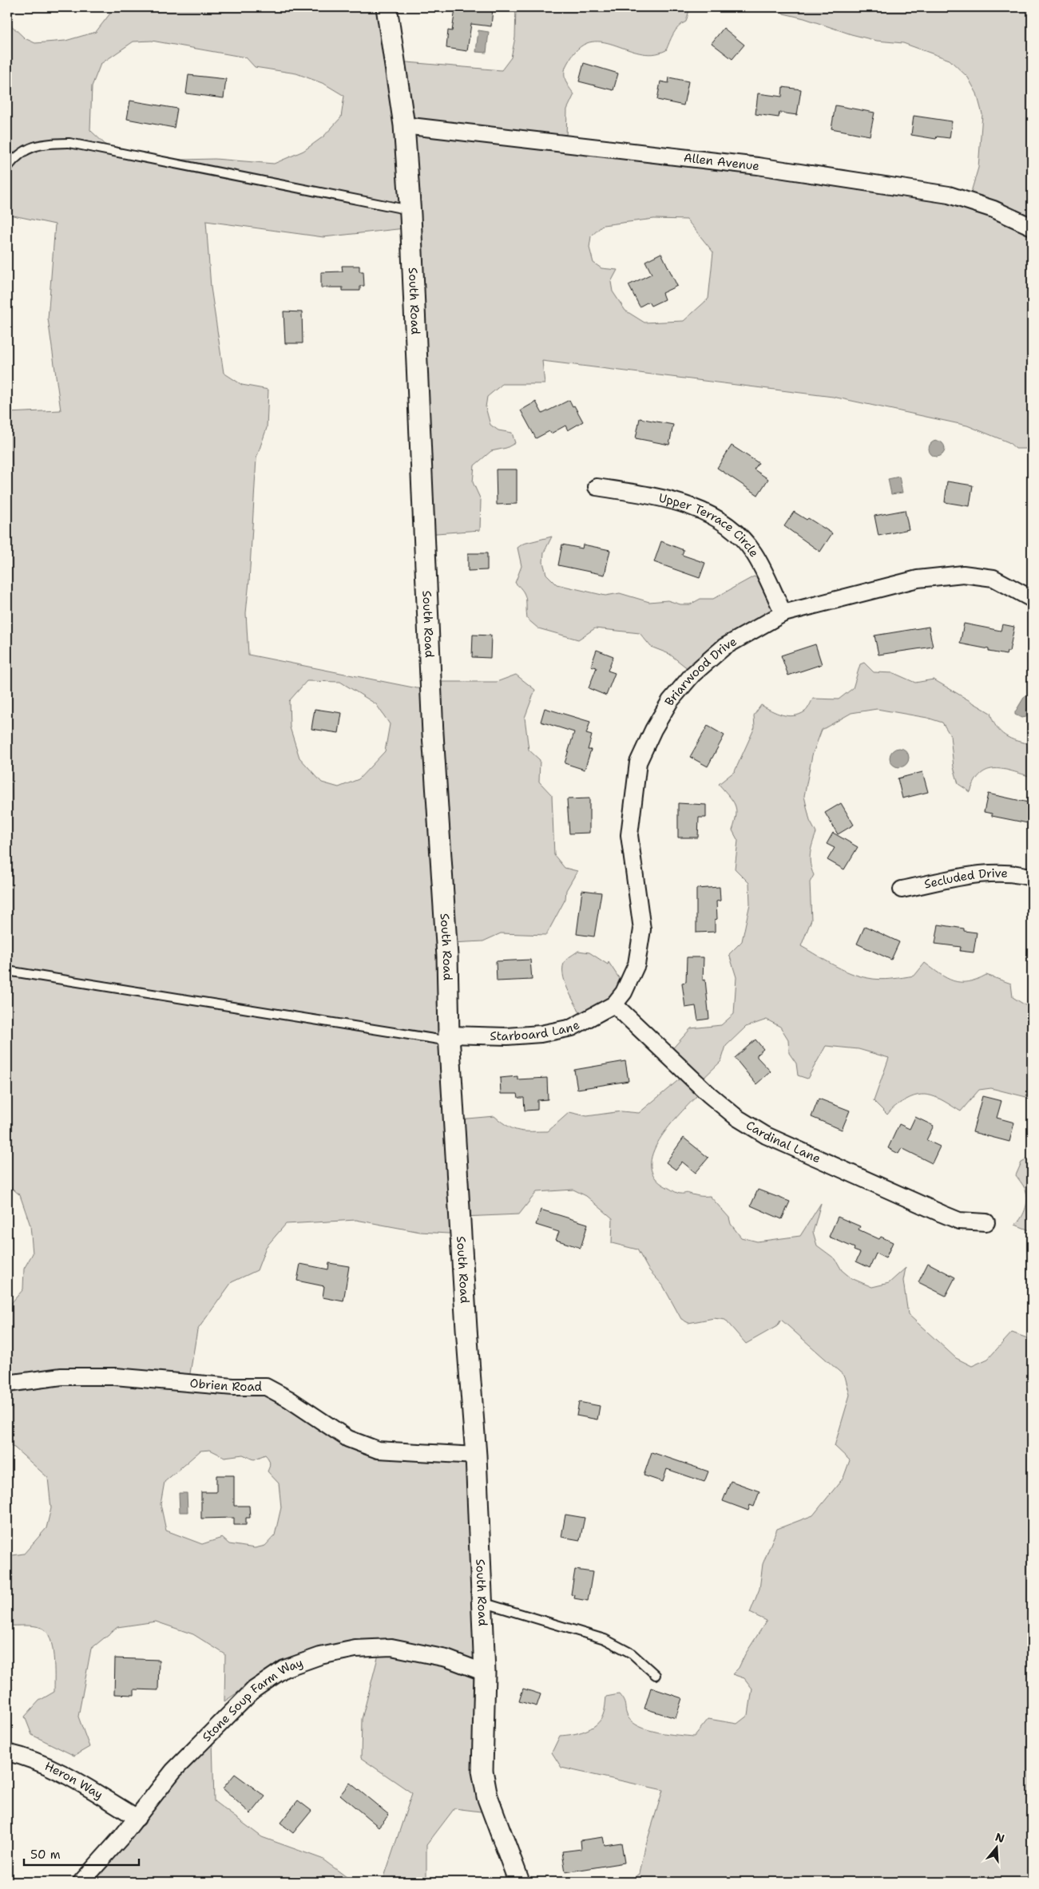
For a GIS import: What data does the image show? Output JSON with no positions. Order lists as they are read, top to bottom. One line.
{"streets":{"street":["Allen Avenue","South Road","Upper Terrace Circle","Briarwood Drive","Secluded Drive","Starboard Lane","Cardinal Lane","Obrien Road","Stone Soup Farm Way","Heron Way"]},"crossings":[["Allen Avenue","South Road"],["South Road","Starboard Lane"],["South Road","Obrien Road"],["South Road","Stone Soup Farm Way"],["Upper Terrace Circle","Briarwood Drive"],["Briarwood Drive","Starboard Lane"],["Briarwood Drive","Cardinal Lane"],["Starboard Lane","Cardinal Lane"],["Stone Soup Farm Way","Heron Way"]],"scale_bar":"50 m","north":"top"}
